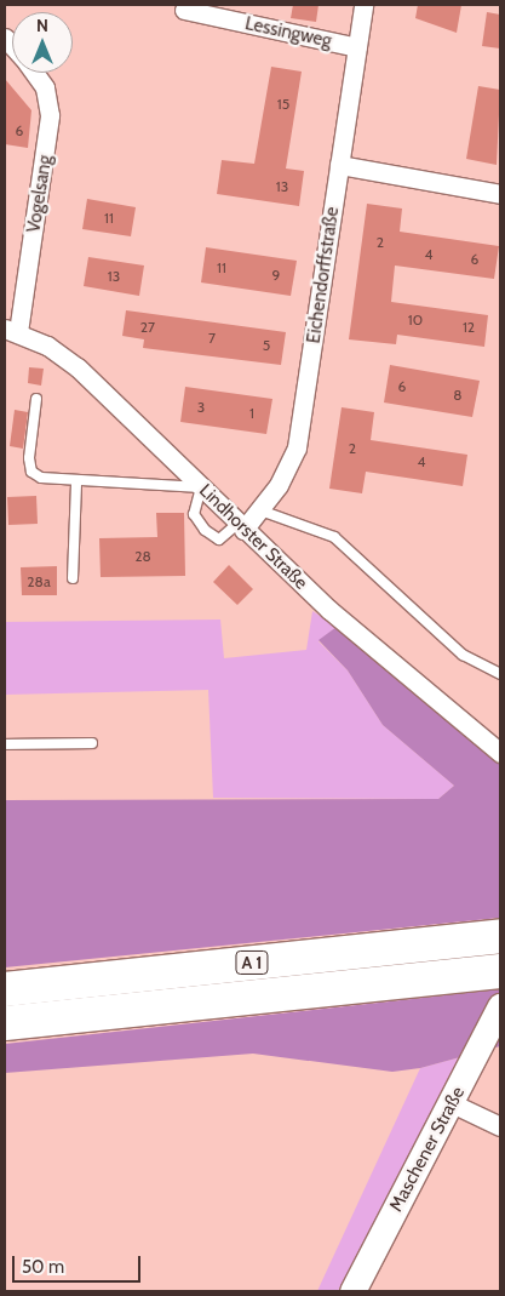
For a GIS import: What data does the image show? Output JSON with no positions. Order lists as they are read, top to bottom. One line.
{"streets":{"highway":["A 1"],"main road":["Maschener Straße"],"street":["Lessingweg","Vogelsang","Eichendorffstraße","Lindhorster Straße"]},"crossings":[["Lessingweg","Eichendorffstraße"],["Vogelsang","Lindhorster Straße"],["Eichendorffstraße","Lindhorster Straße"]],"house_numbers":["15","6","13","11","2","4","6","11","9","13","10","27","12","7","5","6","8","3","1","2","4","28","28a"],"scale_bar":"50 m","north":"top"}
